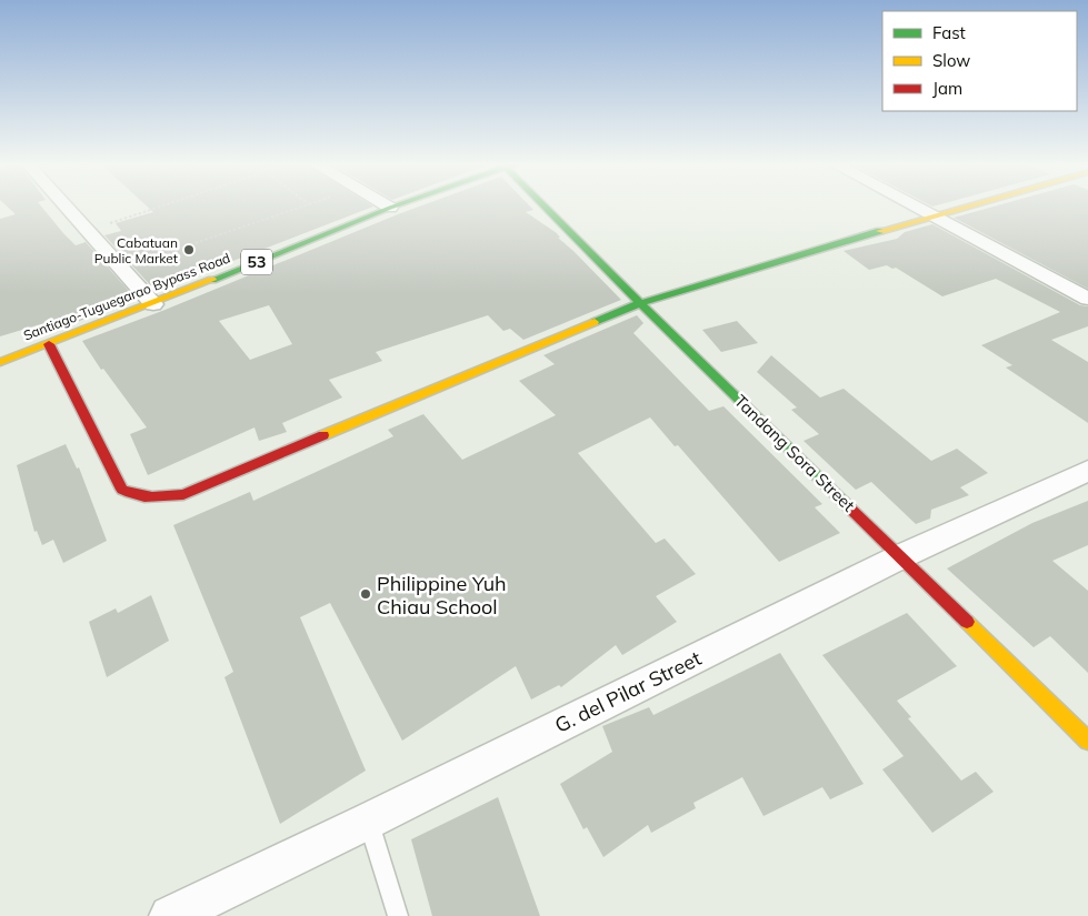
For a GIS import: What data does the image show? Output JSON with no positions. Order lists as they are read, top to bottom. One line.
{"streets":{"main road":["53","Santiago-Tuguegarao Bypass Road","Tandang Sora Street"],"street":["G. del Pilar Street"]},"crossings":[["Tandang Sora Street","G. del Pilar Street"]],"places":["Cabatuan Public Market","Philippine Yuh Chiau School"],"legend":["Fast","Slow","Jam"]}
